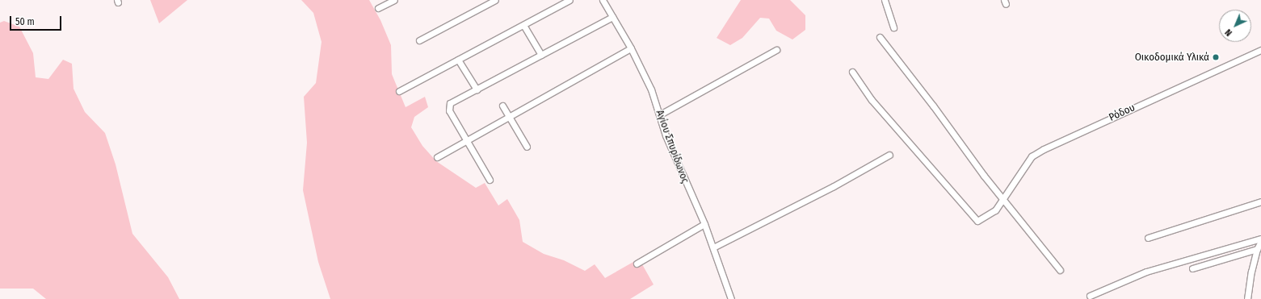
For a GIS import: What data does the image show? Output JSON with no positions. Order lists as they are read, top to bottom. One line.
{"streets":{"street":["Ρόδου","Αγίου Σπυρίδωνος"]},"places":["Οικοδομικά Υλικά"],"scale_bar":"50 m","north":"bottom left"}
